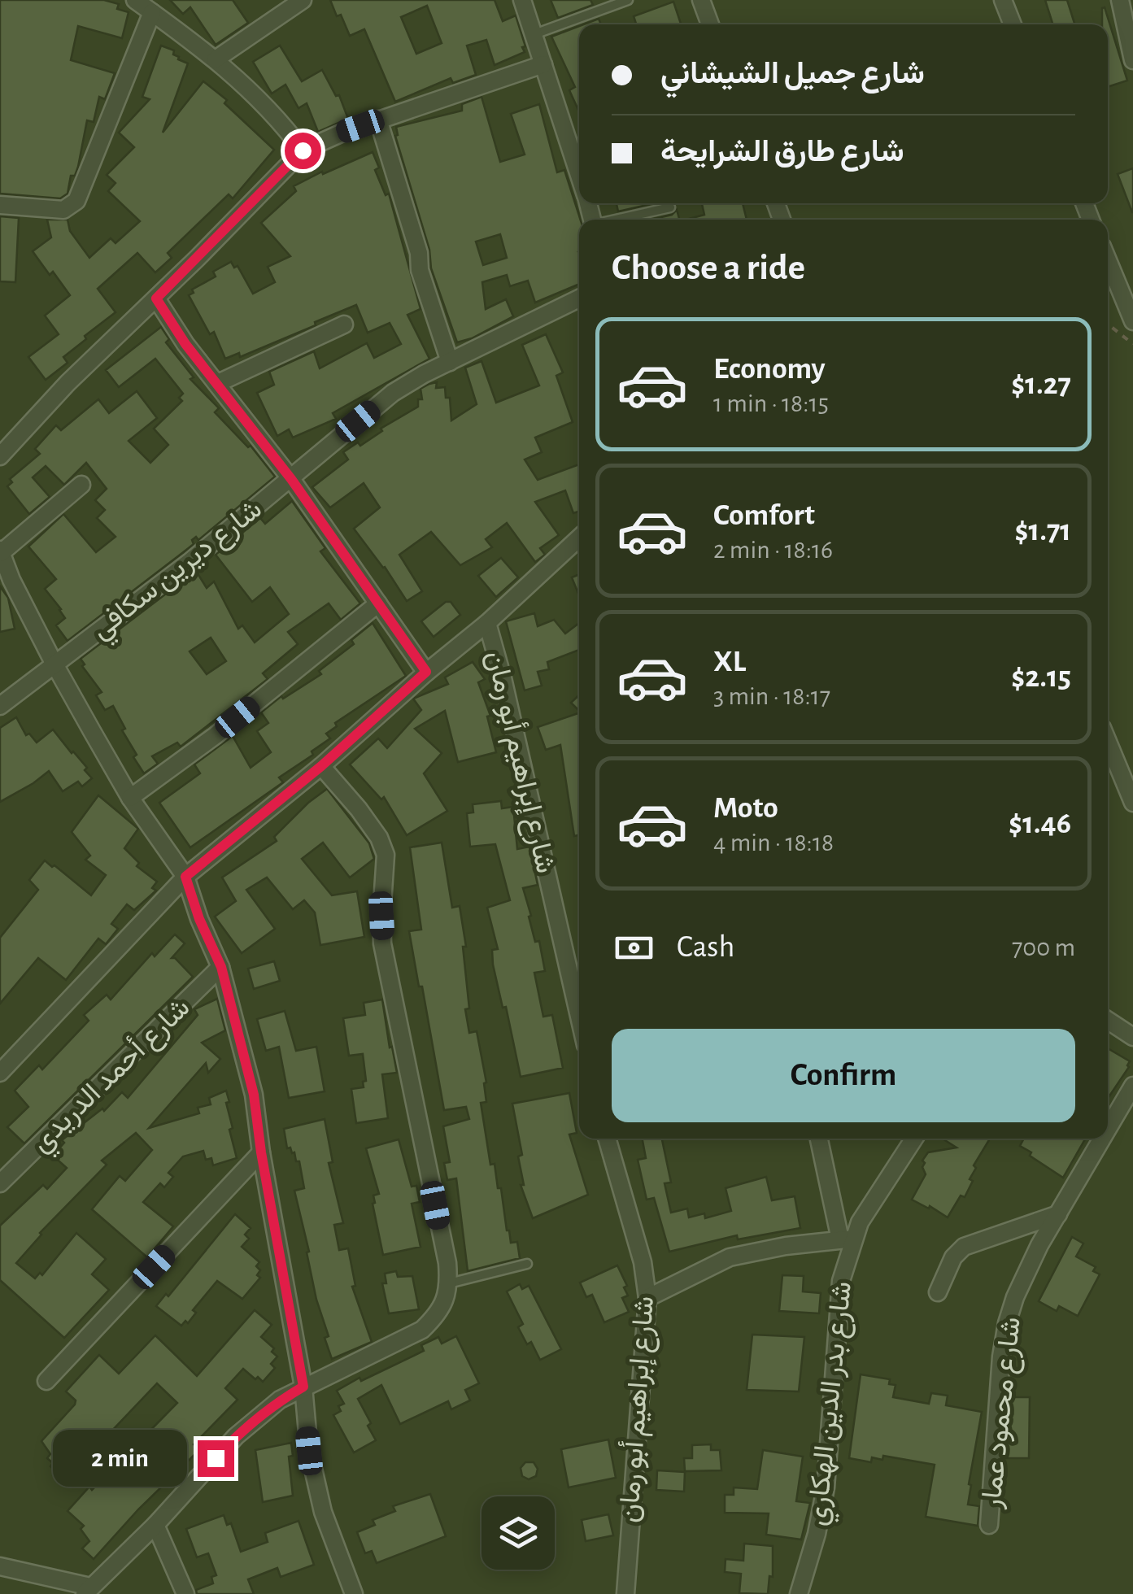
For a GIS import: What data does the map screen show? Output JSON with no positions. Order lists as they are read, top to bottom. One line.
{"streets":{"street":["شارع ديرين سكافي","شارع إبراهيم أبو رمان","شارع أحمد الدريدي","شارع بدر الدين الهكاري","شارع محمود عمار"]},"page":{"banner":["شارع جميل الشيشاني","شارع طارق الشرايحة"],"heading":"Choose a ride","list":[{"name":"Economy","note":"1 min · 18:15","value":"$1.27"},{"name":"Comfort","note":"2 min · 18:16","value":"$1.71"},{"name":"XL","note":"3 min · 18:17","value":"$2.15"},{"name":"Moto","note":"4 min · 18:18","value":"$1.46"}],"pay":["Cash","700 m"],"buttons":"Confirm","bubble":"2 min"}}
